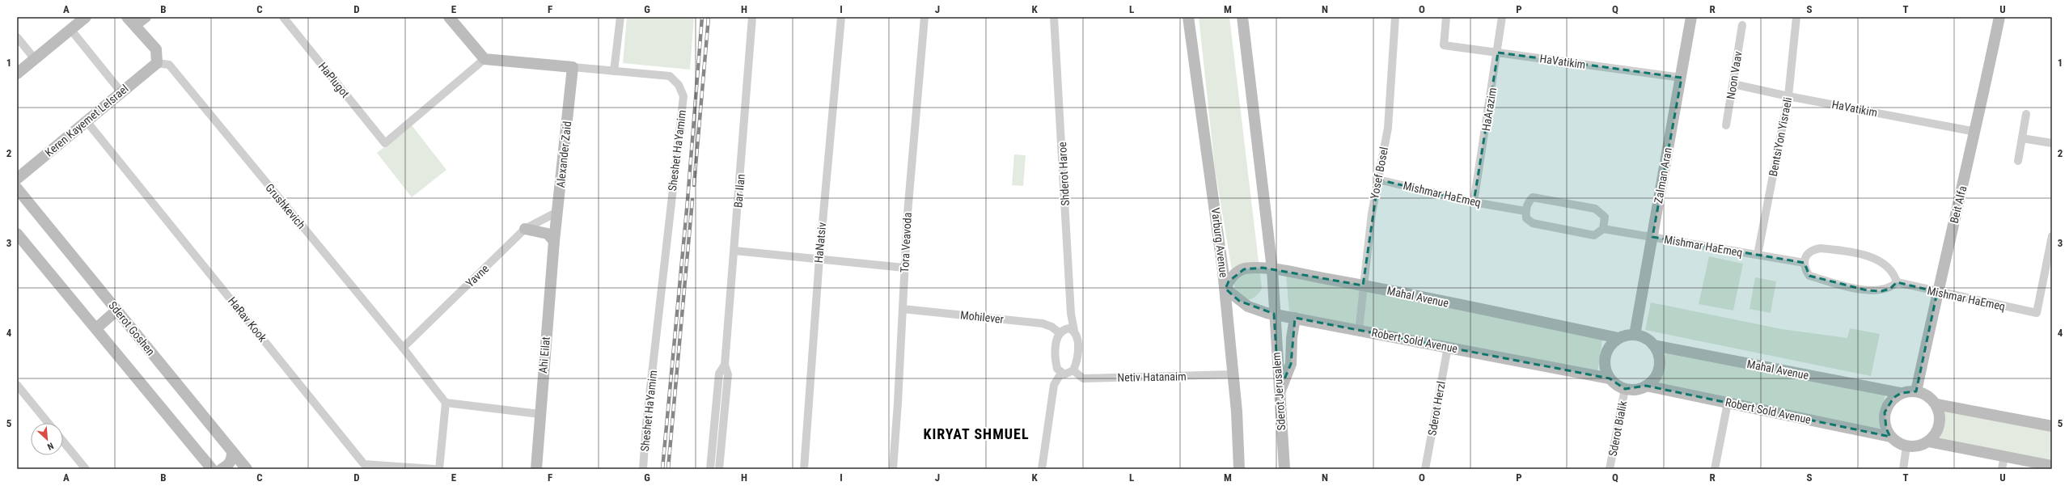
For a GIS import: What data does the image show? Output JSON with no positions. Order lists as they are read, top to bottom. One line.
{"streets":{"street":["HaVatikim","Noon Vaav","HaPlugot","HaArazim","Keren Kayemet LeIsrael","BentsiYon Yisraeli","Sheshet HaYamim","Alexander Zaid","Yosef Bosel","Shderot Haroe","Zalman Aran","Bar Ilan","Mishmar HaEmeq","Beit Alfa","Grushkevich","HaNatsiv","Tora Veavoda","Varburg Avenue","Yavne","Mahal Avenue","Mohilever","HaRav Kook","Sderot Goshen","Robert Sold Avenue","Ahi Eilat","Netiv Hatanaim","Sderot Jerusalem","Sderot Herzl","Sderot Bialik"]},"crossings":[["HaVatikim","Noon Vaav"],["HaVatikim","HaArazim"],["HaVatikim","BentsiYon Yisraeli"],["HaVatikim","Zalman Aran"],["HaVatikim","Beit Alfa"],["HaPlugot","Sheshet HaYamim"],["HaArazim","Mishmar HaEmeq"],["Keren Kayemet LeIsrael","Grushkevich"],["Keren Kayemet LeIsrael","HaRav Kook"],["BentsiYon Yisraeli","Mishmar HaEmeq"],["Sheshet HaYamim","Alexander Zaid"],["Alexander Zaid","Yavne"],["Alexander Zaid","Ahi Eilat"],["Yosef Bosel","Mishmar HaEmeq"],["Yosef Bosel","Mahal Avenue"],["Yosef Bosel","Robert Sold Avenue"],["Shderot Haroe","Netiv Hatanaim"],["Zalman Aran","Mishmar HaEmeq"],["Zalman Aran","Mahal Avenue"],["Zalman Aran","Robert Sold Avenue"],["Zalman Aran","Sderot Bialik"],["Mishmar HaEmeq","Beit Alfa"],["Beit Alfa","Mahal Avenue"],["Beit Alfa","Robert Sold Avenue"],["Grushkevich","Yavne"],["Tora Veavoda","Mohilever"],["Varburg Avenue","Mahal Avenue"],["Varburg Avenue","Robert Sold Avenue"],["Varburg Avenue","Netiv Hatanaim"],["Mahal Avenue","Robert Sold Avenue"],["Mahal Avenue","Sderot Bialik"],["Robert Sold Avenue","Sderot Jerusalem"],["Robert Sold Avenue","Sderot Herzl"],["Robert Sold Avenue","Sderot Bialik"]],"districts":["KIRYAT SHMUEL"],"north":"bottom right","grid":{"columns":["A","B","C","D","E","F","G","H","I","J","K","L","M","N","O","P","Q","R","S","T","U"],"rows":["1","2","3","4","5"]}}
